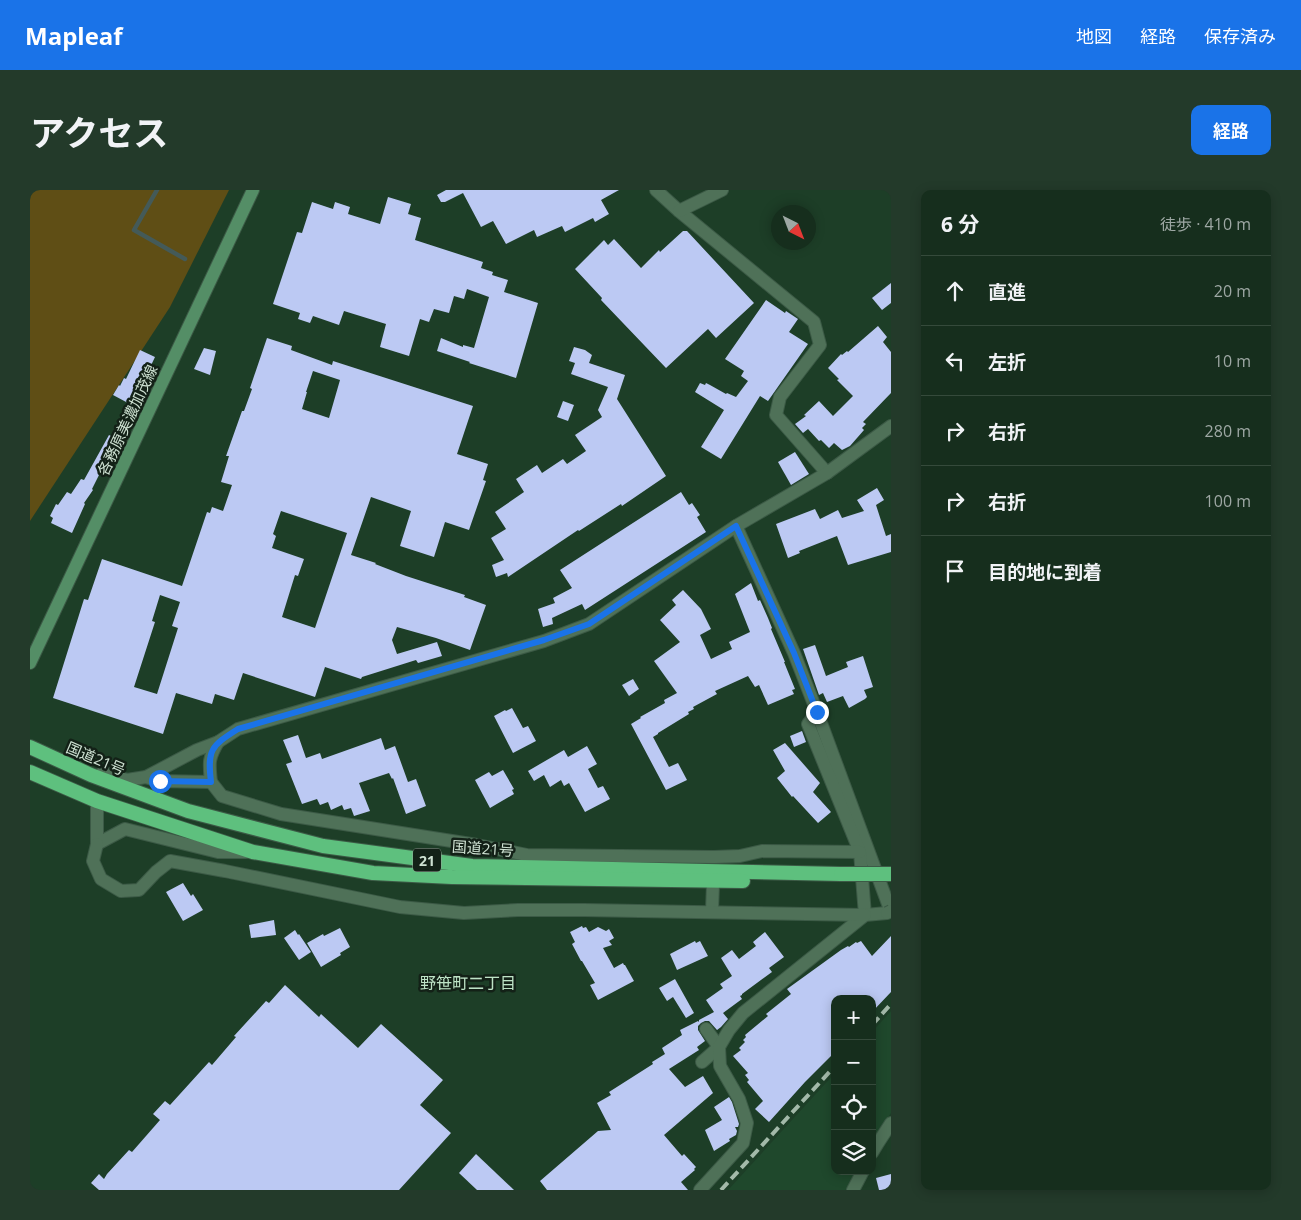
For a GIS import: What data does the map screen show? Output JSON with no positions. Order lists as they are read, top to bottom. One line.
{"streets":{"highway":["国道21号","21"],"main road":["各務原美濃加茂線"]},"districts":["野笹町二丁目"],"north":"bottom right","page":{"header":"Mapleaf","nav":["地図","経路","保存済み"],"title":"アクセス","buttons":"経路","heading":["6 分","徒歩 · 410 m"],"list":[["直進","20 m"],["左折","10 m"],["右折","280 m"],["右折","100 m"],"目的地に到着"],"map_buttons":["+","−"]}}
